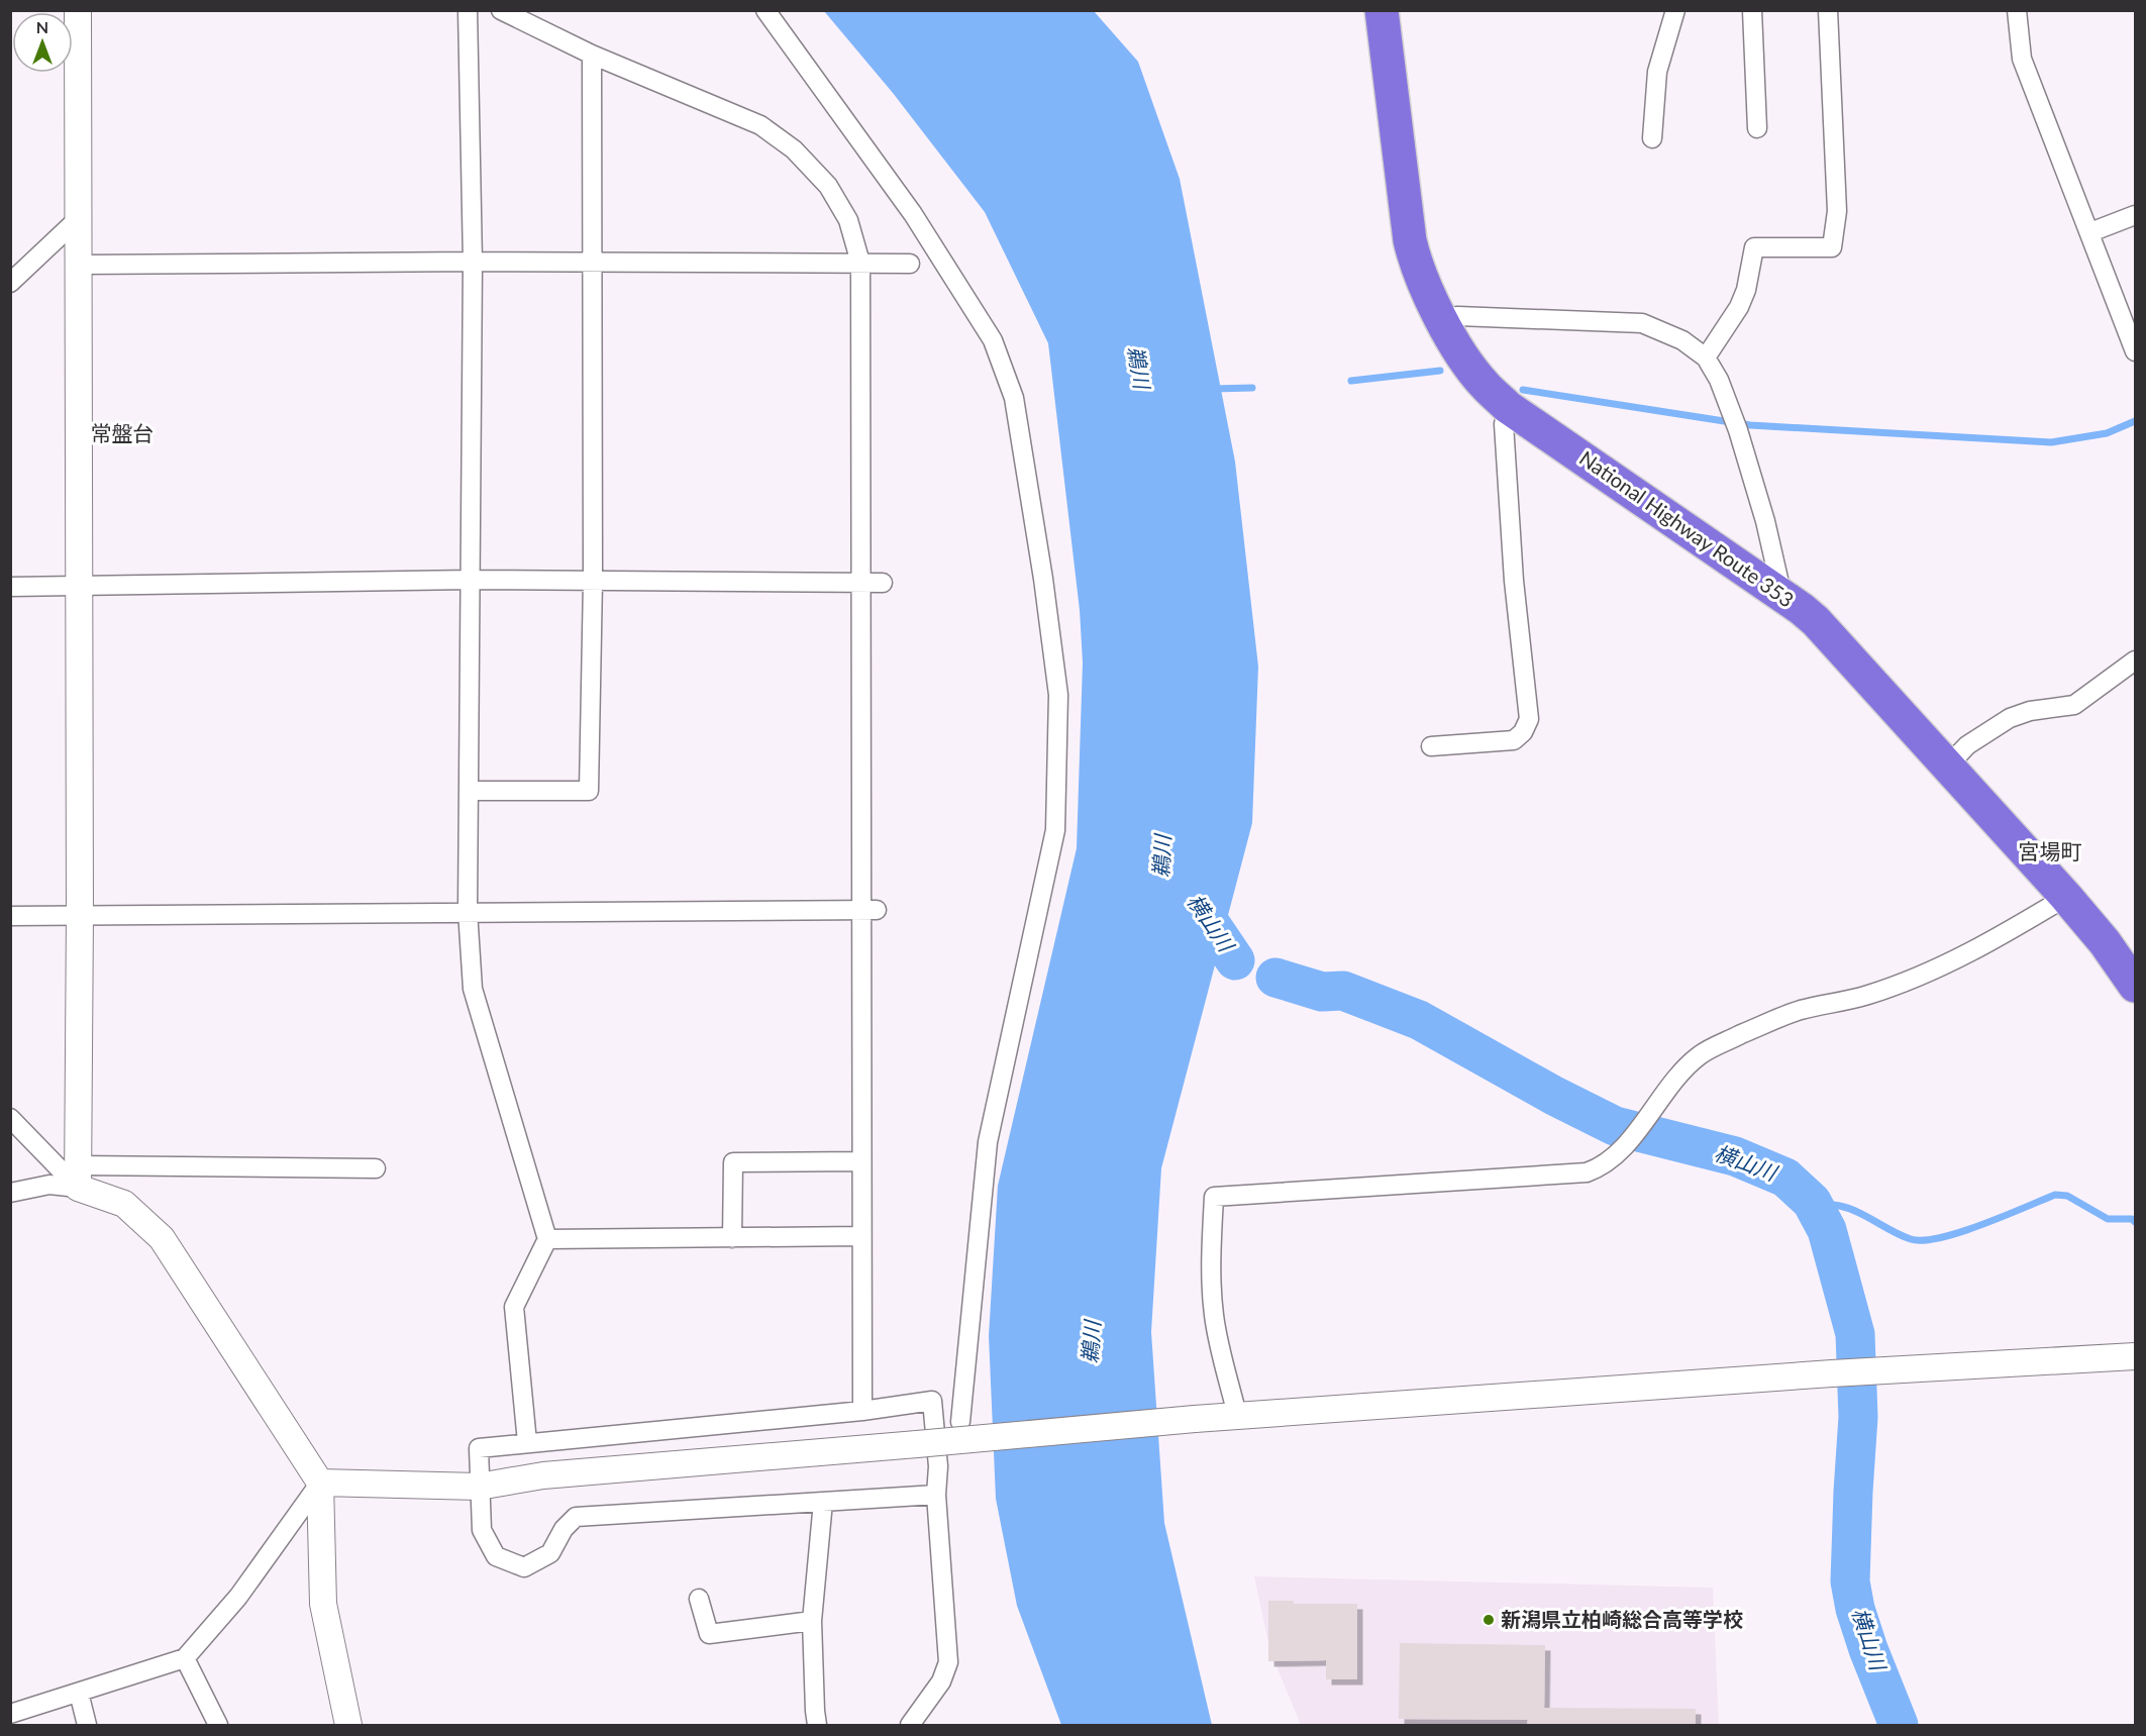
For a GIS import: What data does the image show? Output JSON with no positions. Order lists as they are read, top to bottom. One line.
{"streets":{"highway":["National Highway Route 353"]},"districts":["常盤台","宮場町"],"water":["鵜川","横山川"],"places":["新潟県立柏崎総合高等学校"],"north":"top"}
